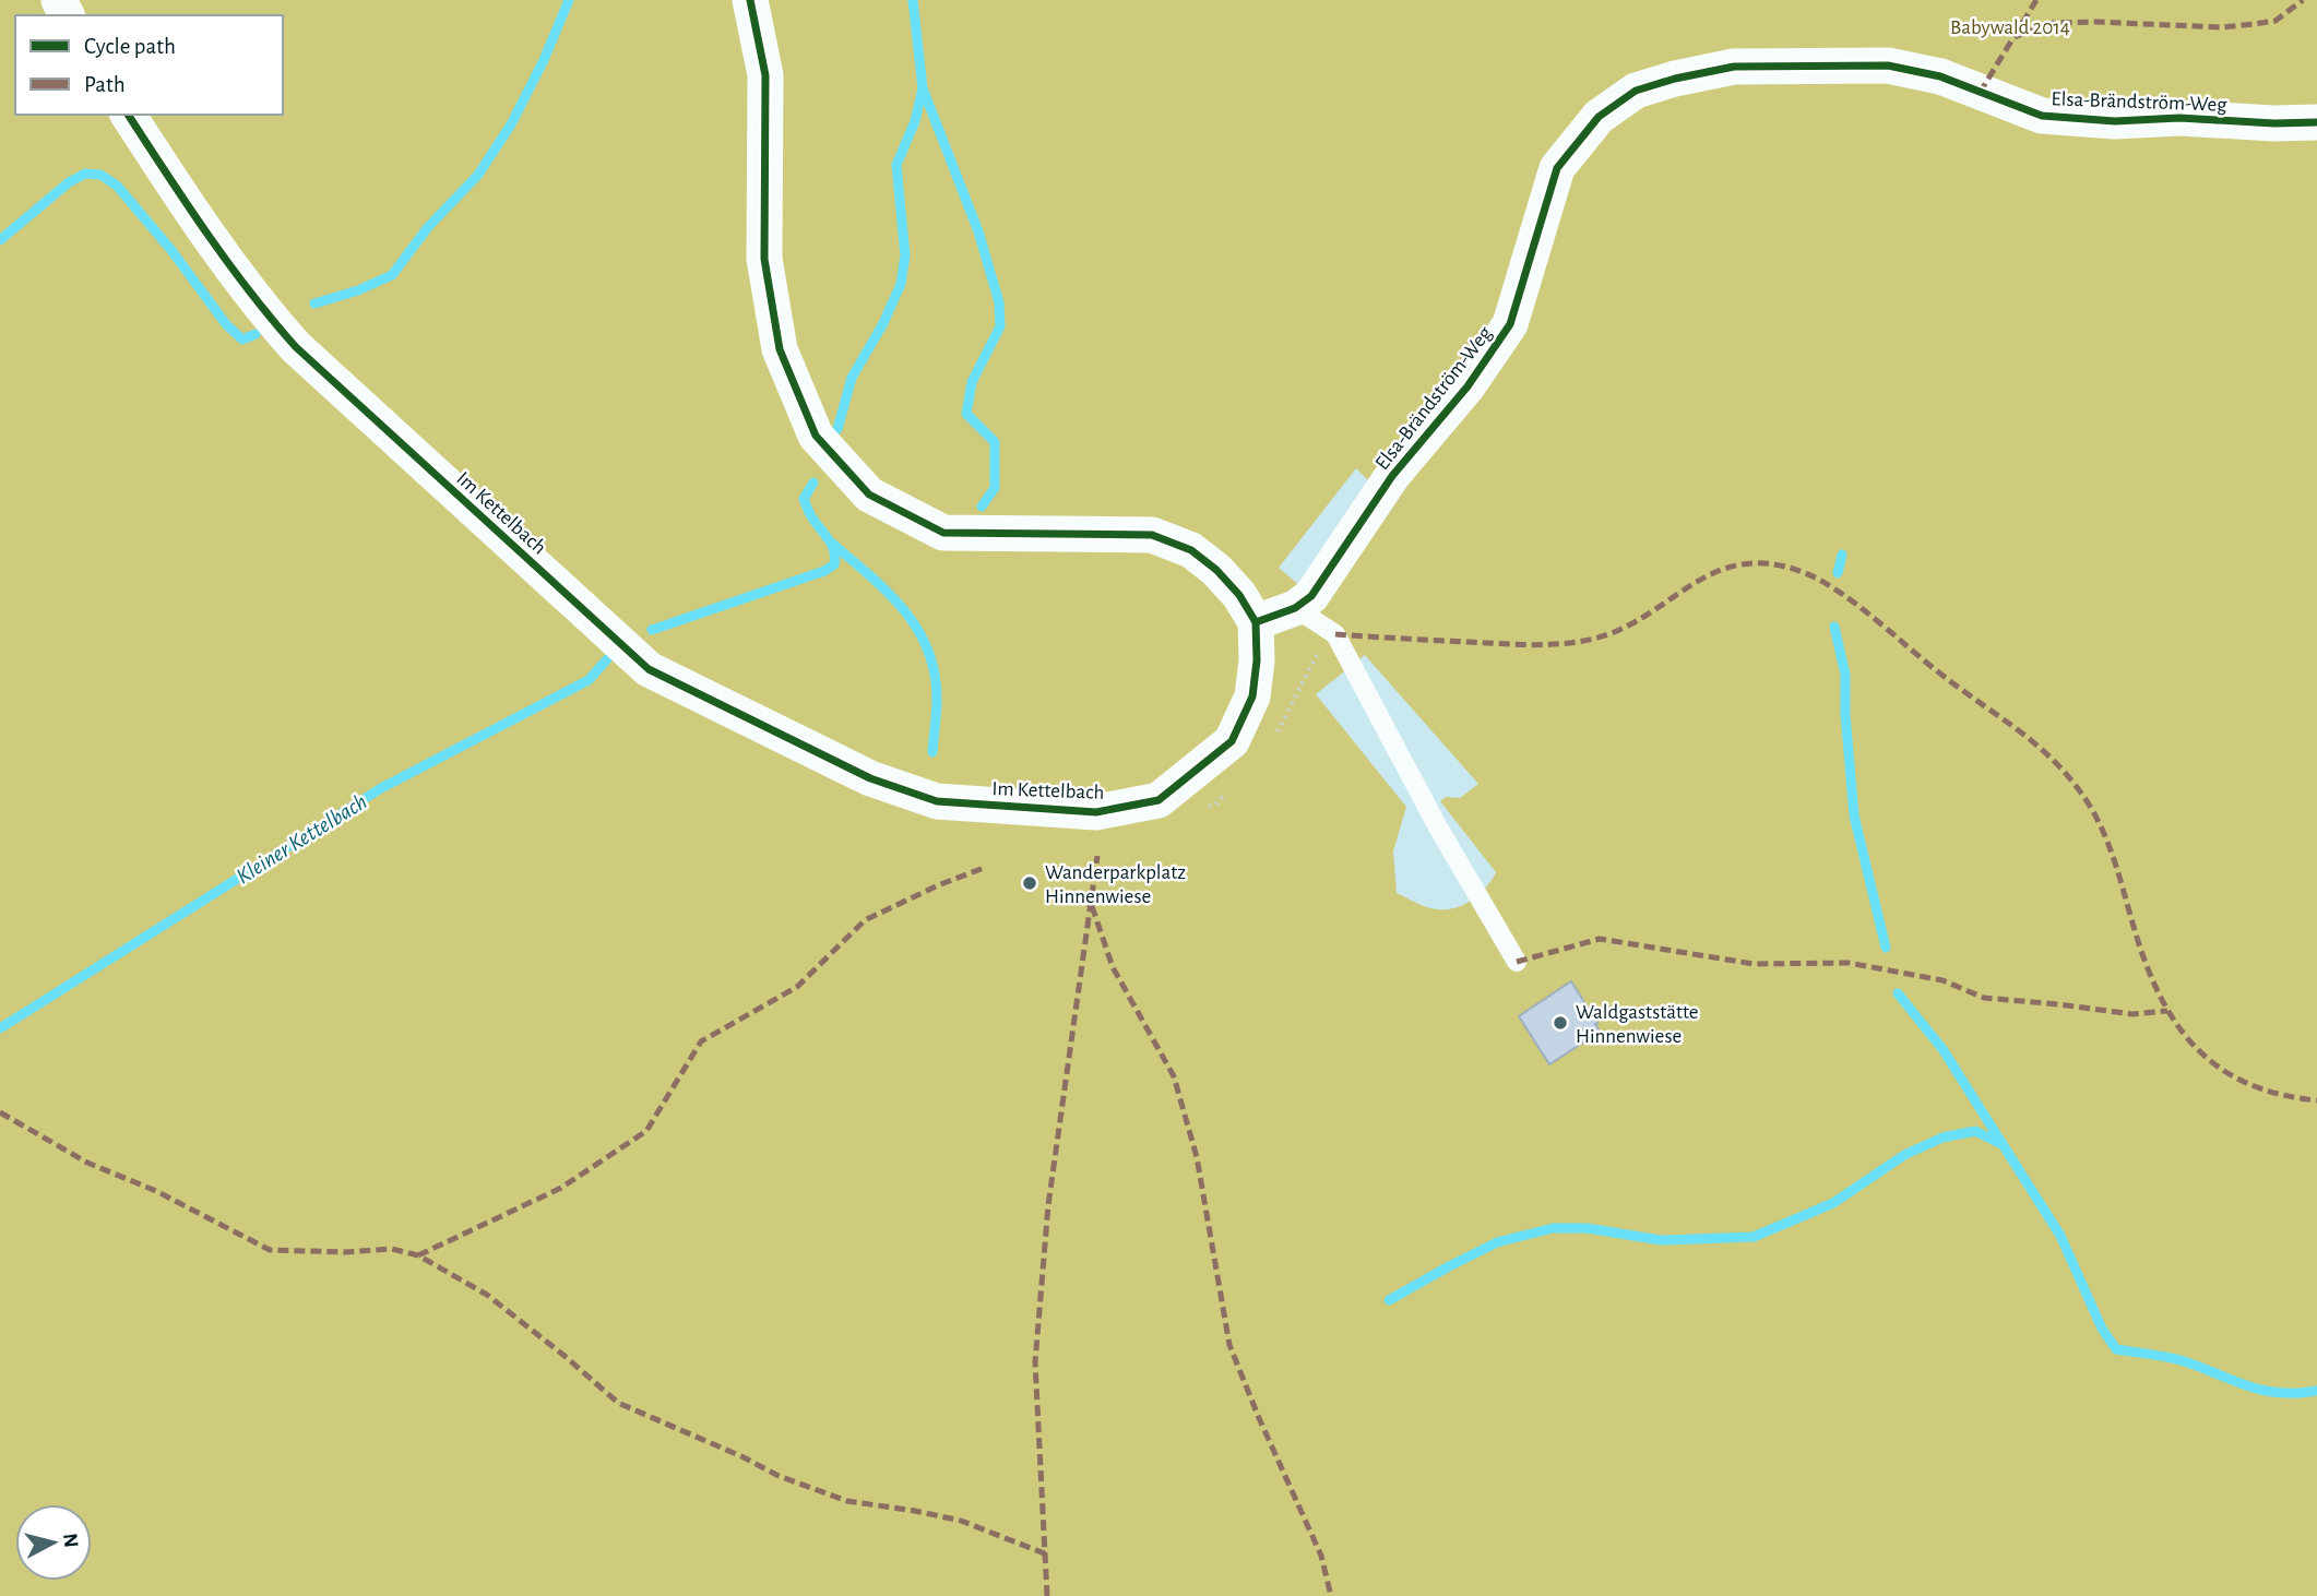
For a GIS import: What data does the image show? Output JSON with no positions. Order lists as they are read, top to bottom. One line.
{"streets":{"street":["Elsa-Brändström-Weg","Im Kettelbach"]},"crossings":[["Elsa-Brändström-Weg","Im Kettelbach"]],"water":["Kleiner Kettelbach"],"parks":["Babywald 2014"],"places":["Wanderparkplatz Hinnenwiese","Waldgaststätte Hinnenwiese"],"legend":["Cycle path","Path"],"north":"right"}
